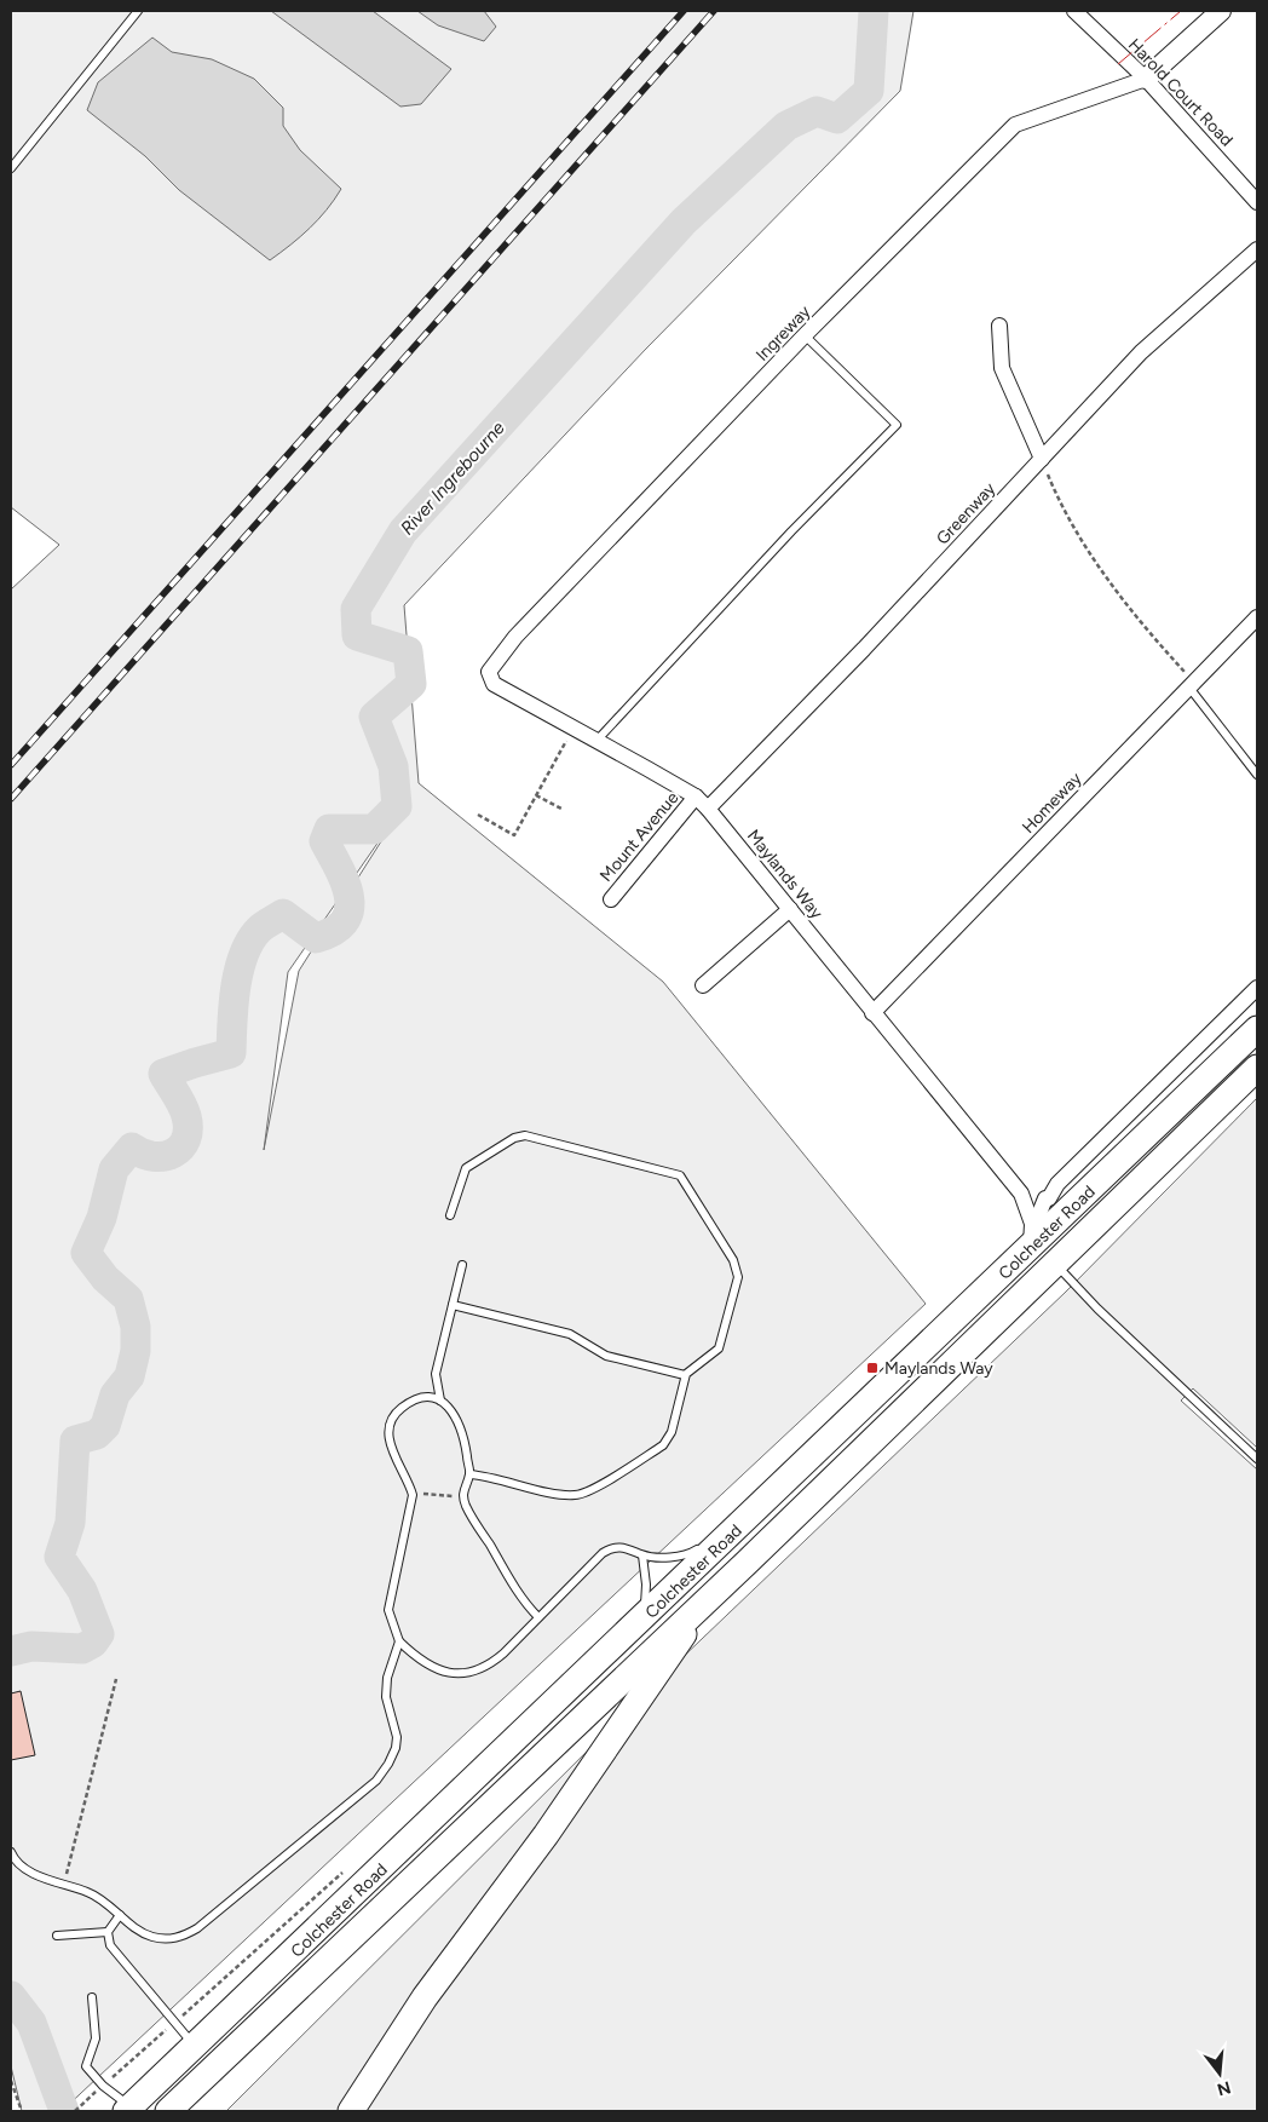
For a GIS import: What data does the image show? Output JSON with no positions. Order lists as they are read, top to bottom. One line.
{"streets":{"highway":["Colchester Road"],"street":["Harold Court Road","Ingreway","Greenway","Homeway","Mount Avenue","Maylands Way"]},"crossings":[["Harold Court Road","Ingreway"],["Ingreway","Maylands Way"],["Greenway","Maylands Way"],["Homeway","Maylands Way"],["Mount Avenue","Maylands Way"],["Maylands Way","Colchester Road"]],"water":["River Ingrebourne"],"places":{"transit":["Maylands Way"]},"north":"bottom"}
